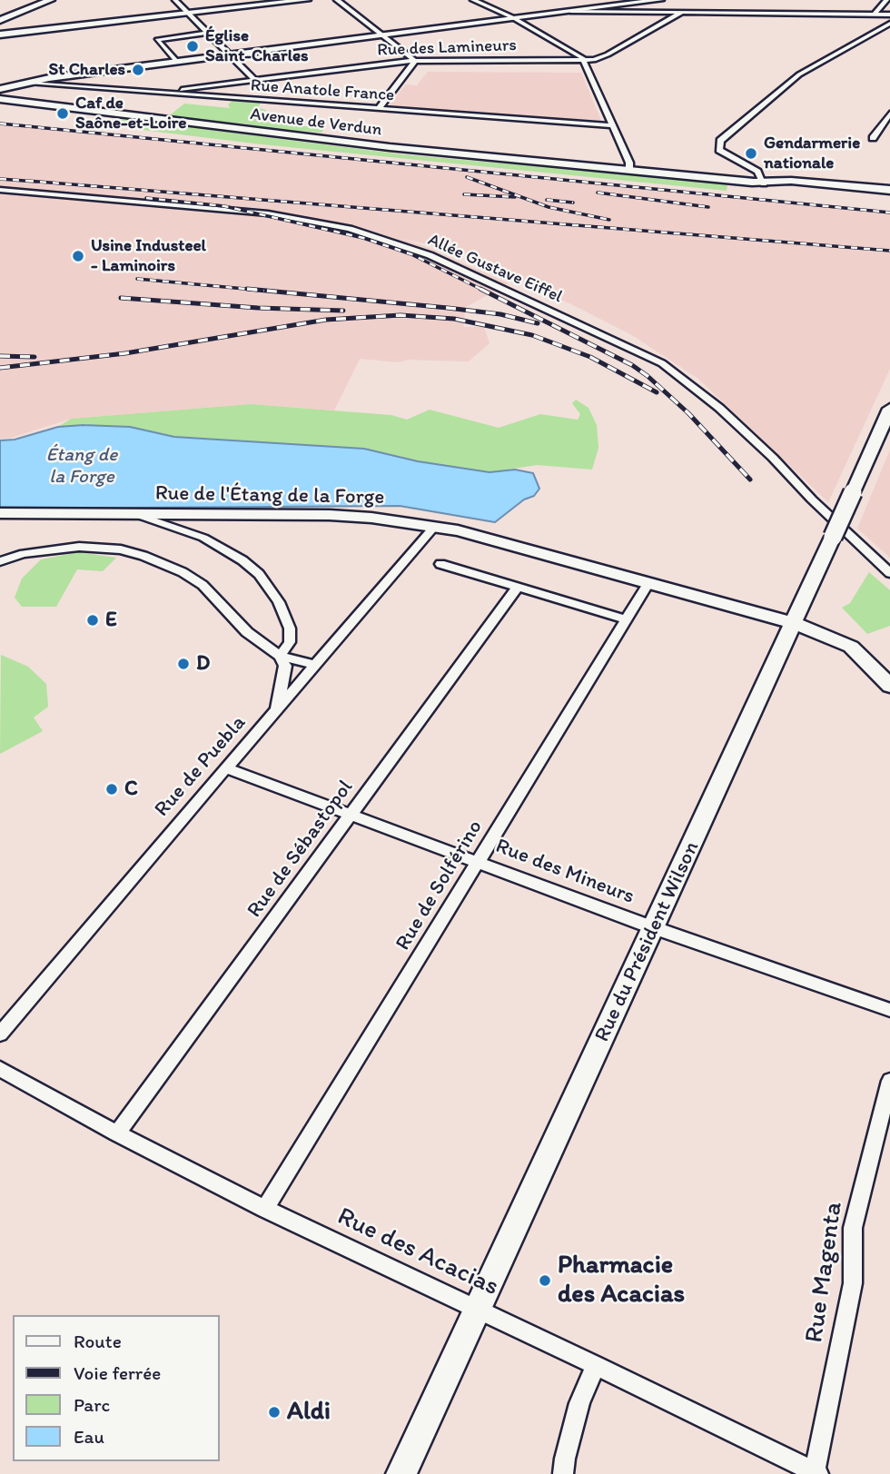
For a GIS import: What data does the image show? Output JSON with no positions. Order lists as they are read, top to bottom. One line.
{"streets":{"main road":["Avenue de Verdun","Rue de l'Étang de la Forge","Rue du Président Wilson"],"street":["Rue des Lamineurs","Rue Anatole France","Allée Gustave Eiffel","Rue de Puebla","Rue de Sébastopol","Rue des Mineurs","Rue de Solférino","Rue des Acacias","Rue Magenta"]},"crossings":[["Rue des Lamineurs","Rue Anatole France"],["Rue de l'Étang de la Forge","Rue de Puebla"],["Rue de l'Étang de la Forge","Rue de Solférino"],["Rue de l'Étang de la Forge","Rue du Président Wilson"],["Rue de Puebla","Rue des Mineurs"],["Rue de Sébastopol","Rue des Mineurs"],["Rue de Sébastopol","Rue des Acacias"],["Rue des Mineurs","Rue de Solférino"],["Rue des Mineurs","Rue du Président Wilson"],["Rue de Solférino","Rue des Acacias"],["Rue du Président Wilson","Rue des Acacias"],["Rue des Acacias","Rue Magenta"]],"water":["Étang de la Forge"],"places":["Église Saint-Charles","St Charles","Caf de Saône-et-Loire","Gendarmerie nationale","Usine Industeel - Laminoirs","E","D","C","Pharmacie des Acacias","Aldi"],"legend":["Route","Voie ferrée","Parc","Eau"]}
